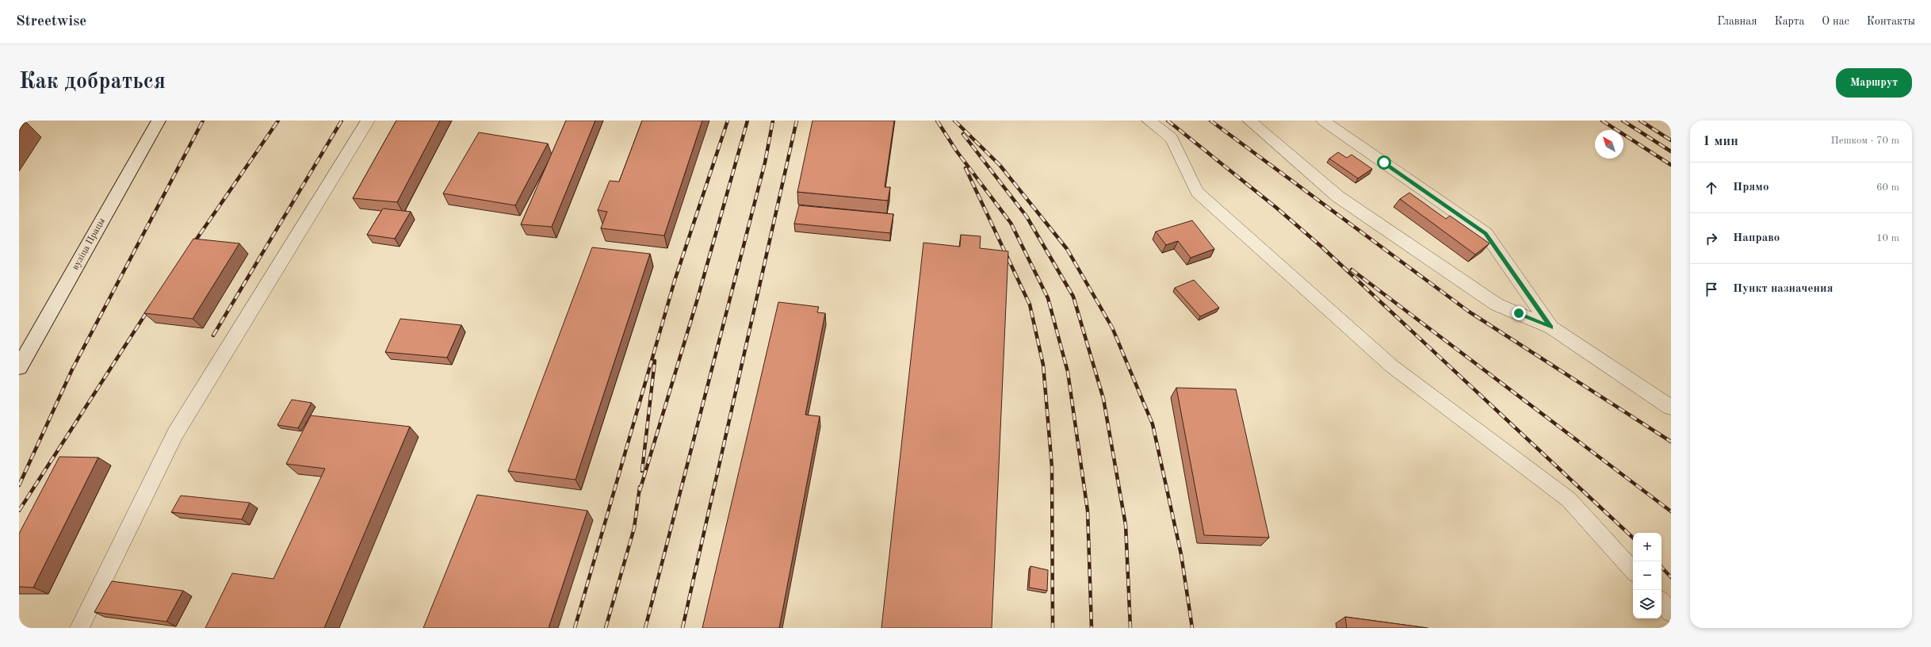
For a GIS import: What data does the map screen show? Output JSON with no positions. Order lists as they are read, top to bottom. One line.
{"streets":{"main road":["вуліца Працы"]},"north":"top left","page":{"header":"Streetwise","nav":["Главная","Карта","О нас","Контакты"],"buttons":"Маршрут","title":"Как добраться","heading":["1 мин","Пешком · 70 m"],"list":[["Прямо","60 m"],["Направо","10 m"],"Пункт назначения"],"map_buttons":["+","−"]}}
